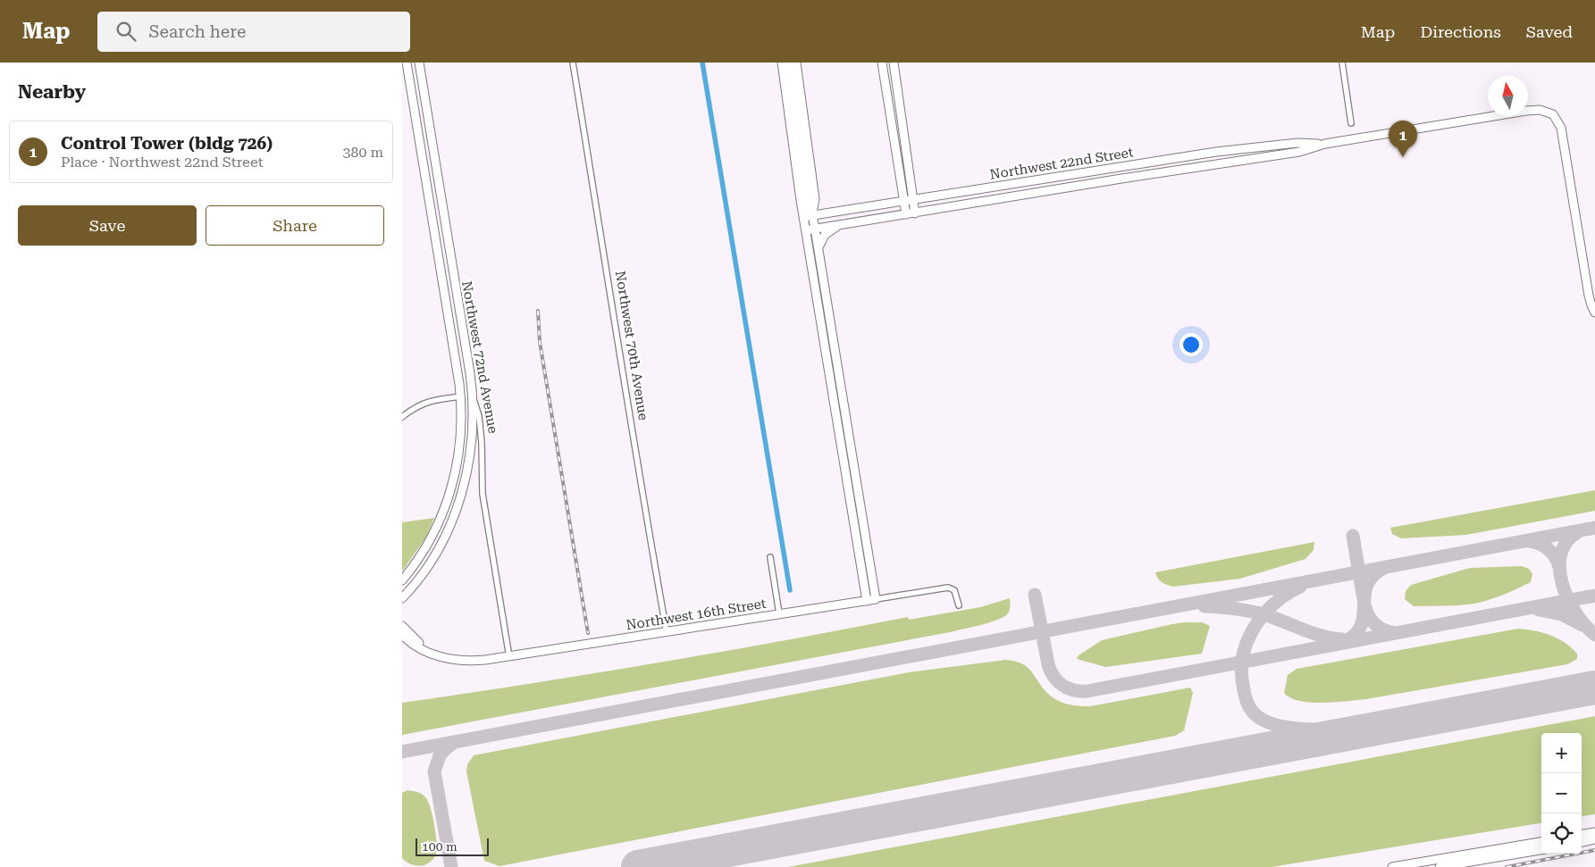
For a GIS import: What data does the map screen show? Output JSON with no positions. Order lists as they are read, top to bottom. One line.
{"streets":{"main road":["Northwest 22nd Street","Northwest 72nd Avenue","Northwest 16th Street"],"street":["Northwest 70th Avenue"]},"crossings":[["Northwest 70th Avenue","Northwest 16th Street"],["Northwest 72nd Avenue","Northwest 16th Street"]],"scale_bar":"100 m","north":"top","page":{"header":"Map","search":"Search here","nav":["Map","Directions","Saved"],"heading":"Nearby","list":[{"mark":"1","name":"Control Tower (bldg 726)","note":"Place · Northwest 22nd Street","value":"380 m"}],"pins":"1","buttons":["Save","Share"],"map_buttons":["+","−"],"scale":"100 m"}}
